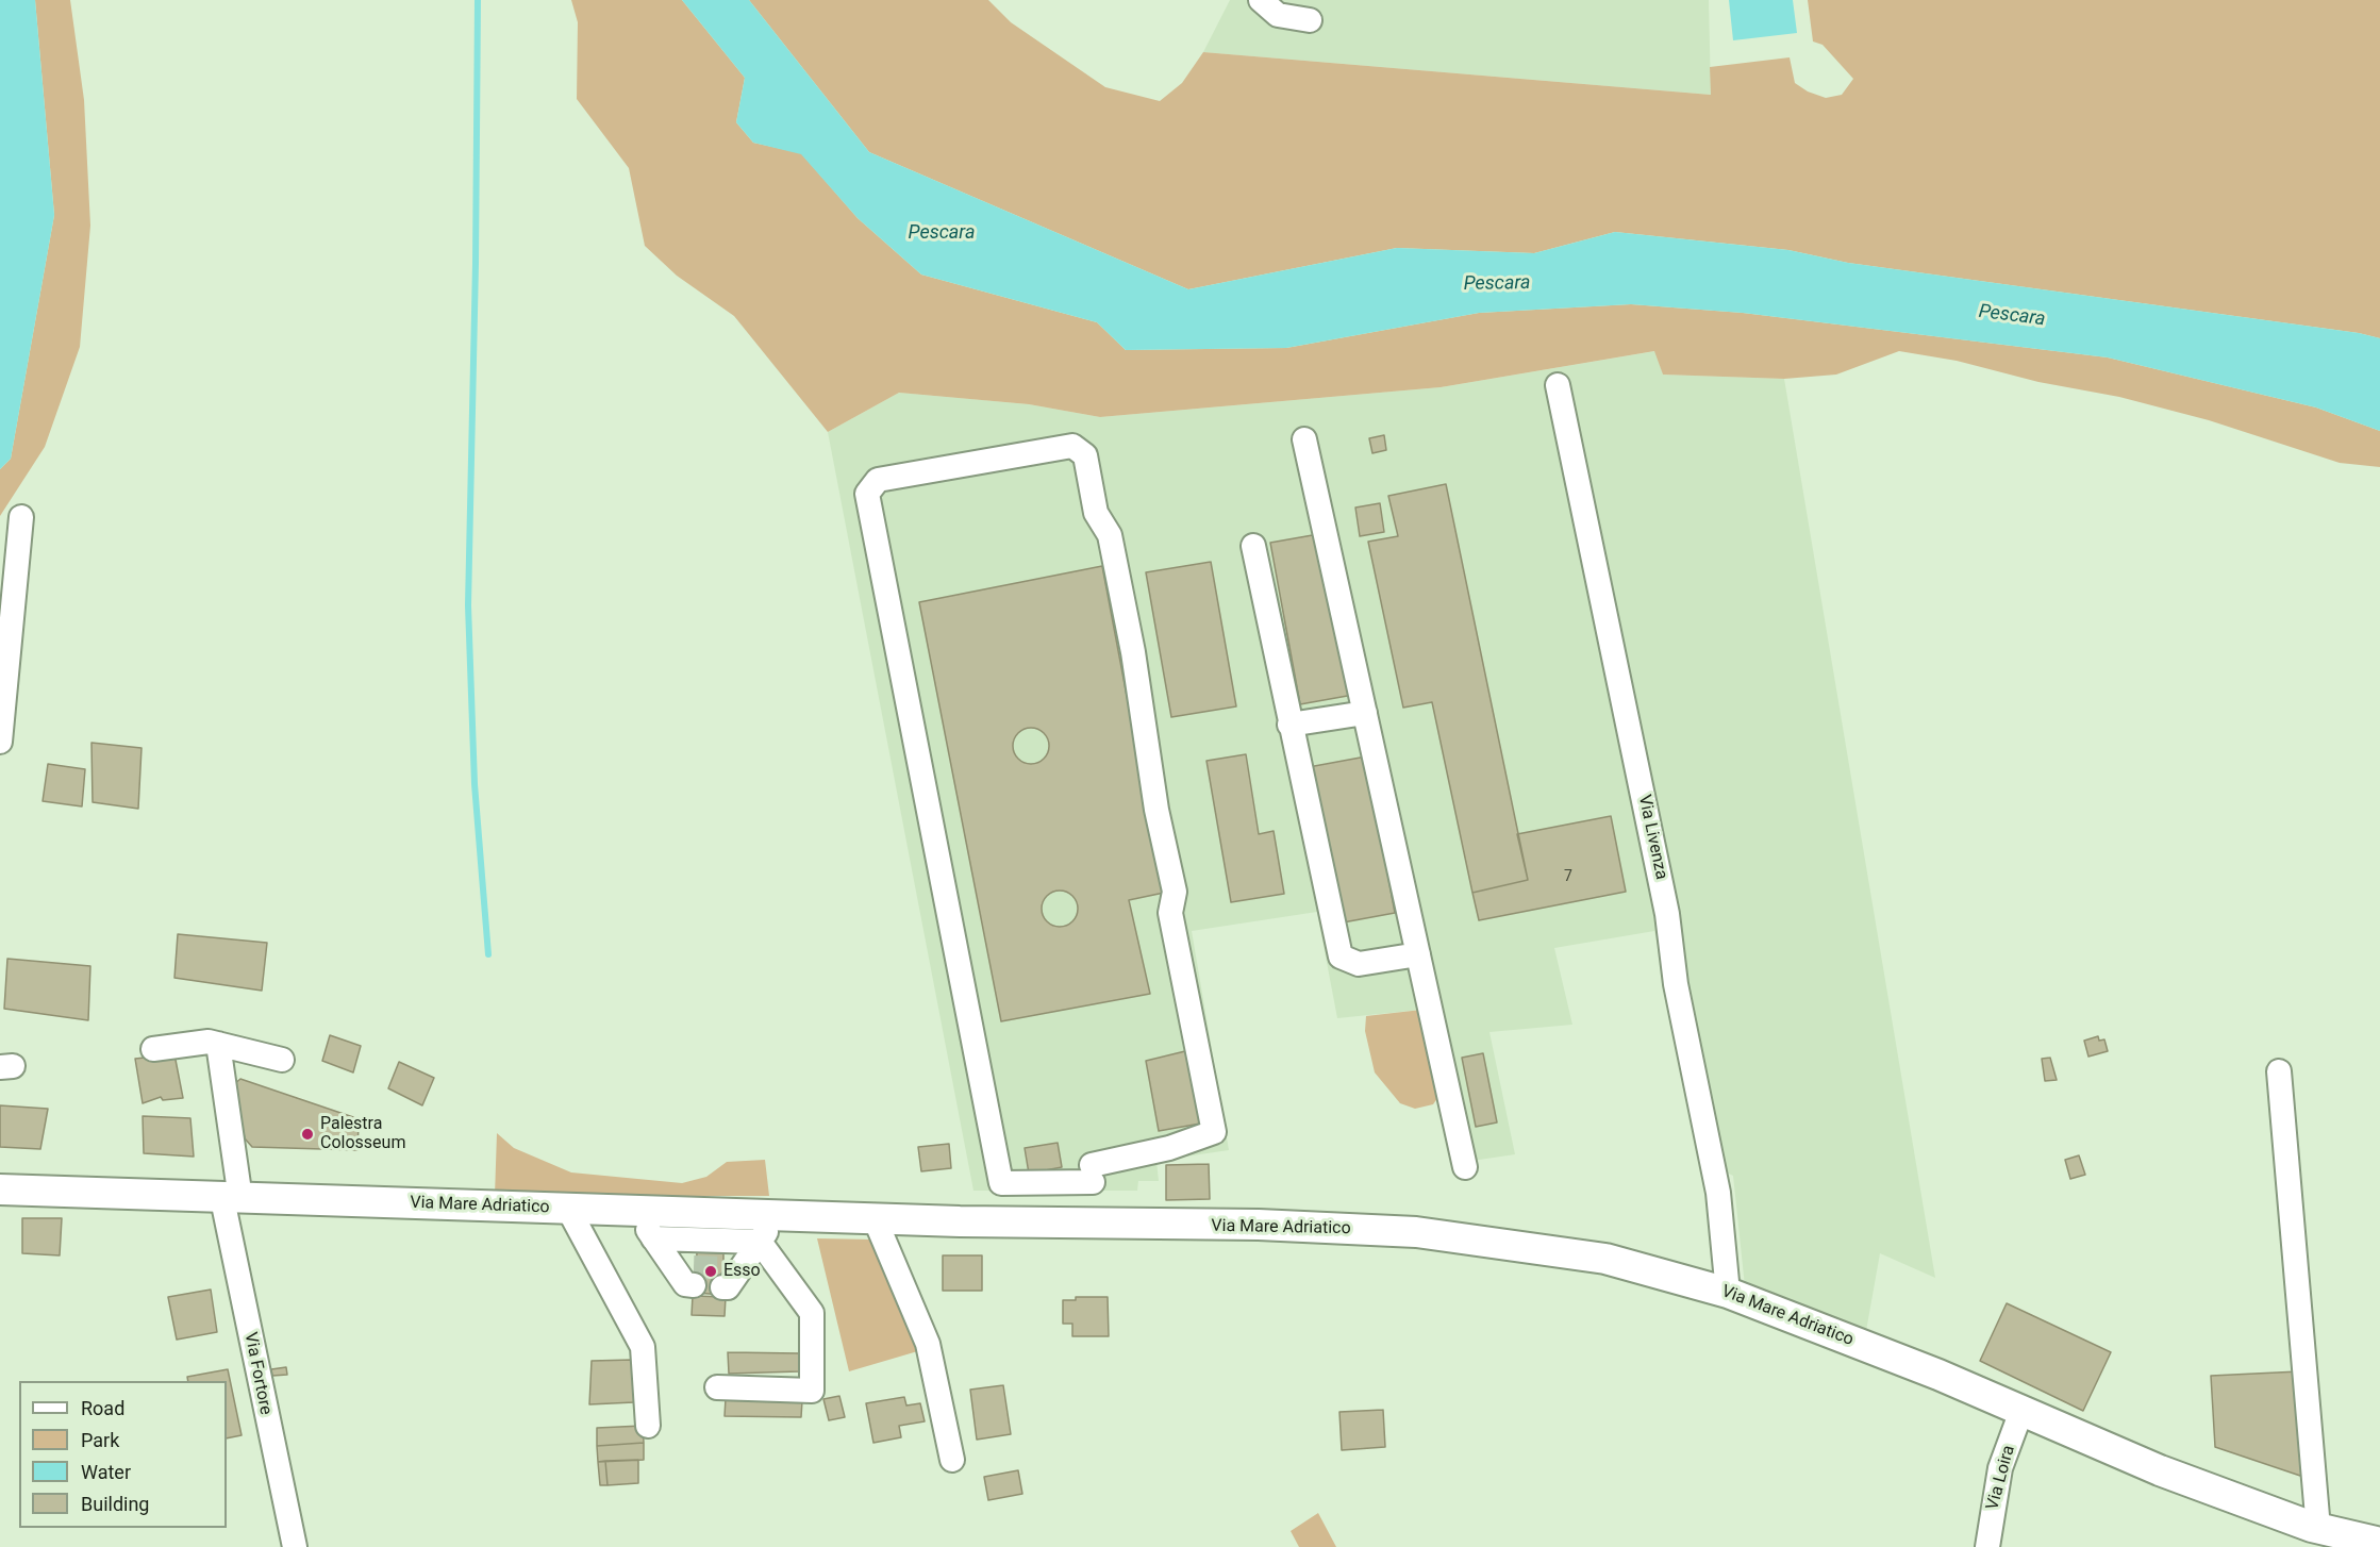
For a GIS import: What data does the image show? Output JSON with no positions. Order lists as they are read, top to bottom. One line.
{"streets":{"main road":["Via Mare Adriatico"],"street":["Via Livenza","Via Fortore","Via Loira"]},"crossings":[["Via Livenza","Via Mare Adriatico"],["Via Mare Adriatico","Via Fortore"],["Via Mare Adriatico","Via Loira"]],"water":["Pescara"],"places":["Palestra Colosseum","Esso"],"house_numbers":["7"],"legend":["Road","Park","Water","Building"]}
